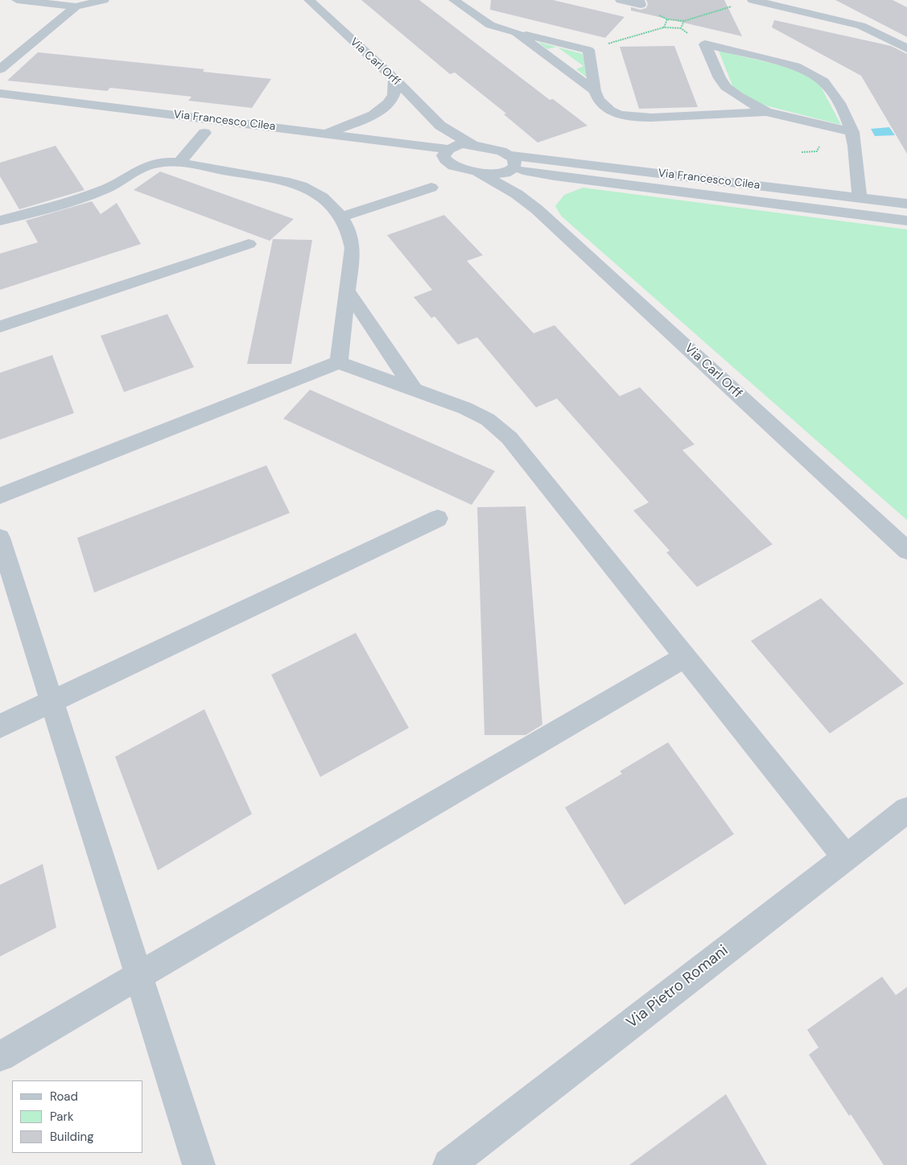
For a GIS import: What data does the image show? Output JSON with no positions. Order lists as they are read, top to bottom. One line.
{"streets":{"street":["Via Carl Orff","Via Francesco Cilea","Via Pietro Romani"]},"crossings":[["Via Carl Orff","Via Francesco Cilea"]],"legend":["Road","Park","Building"]}
